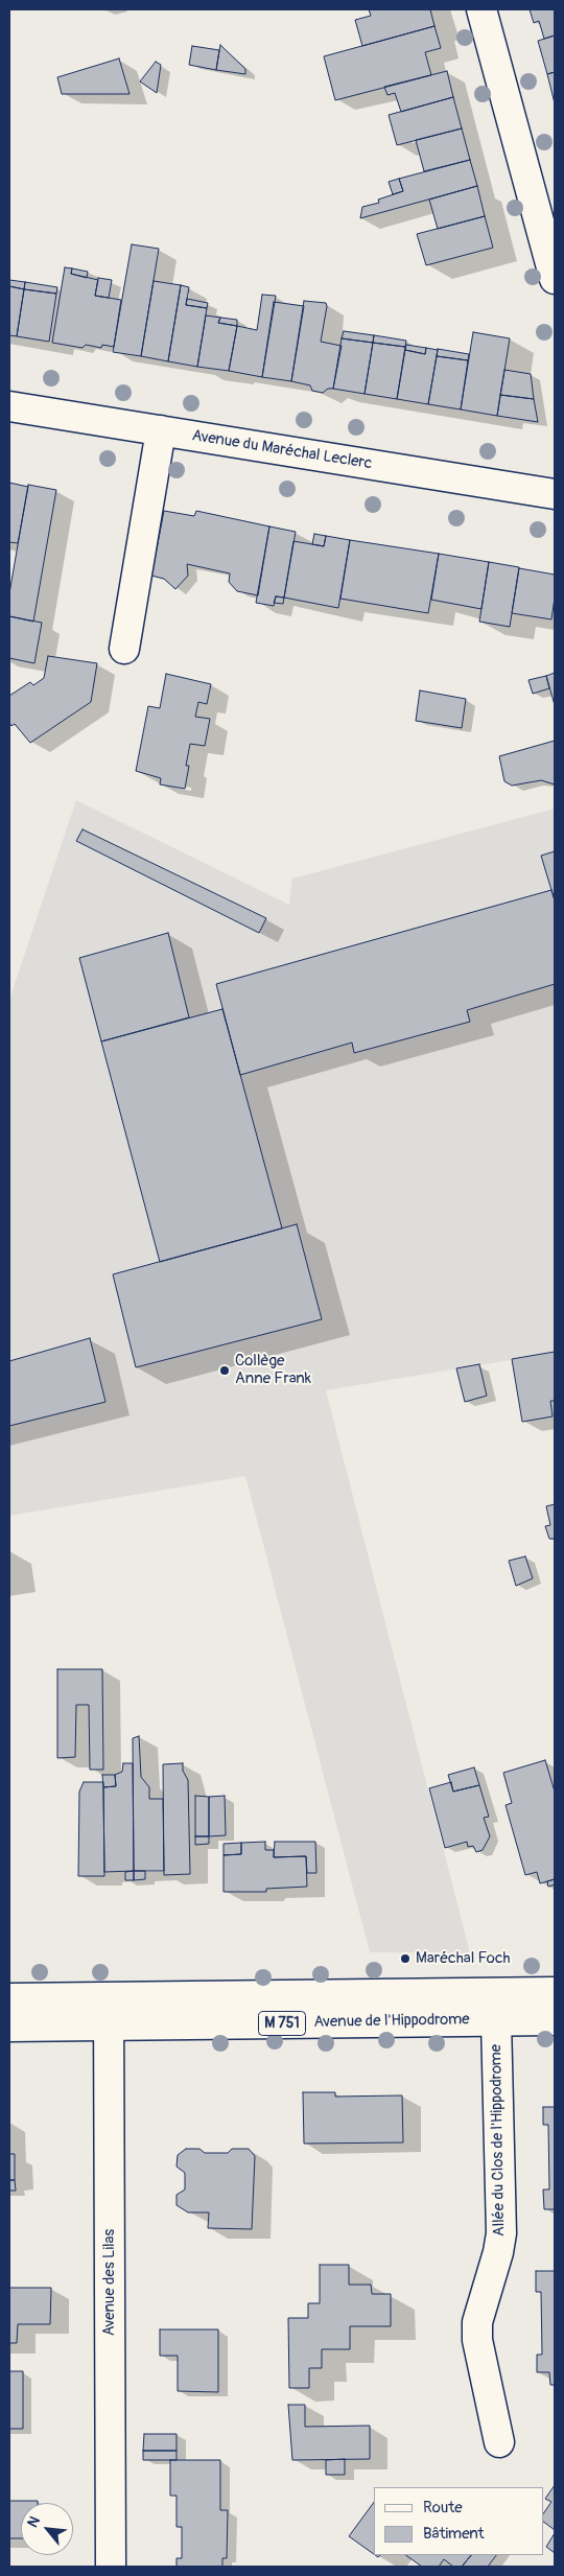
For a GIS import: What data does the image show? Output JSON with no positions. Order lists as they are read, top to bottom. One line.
{"streets":{"street":["Avenue du Maréchal Leclerc","Avenue de l'Hippodrome","M 751","Allée du Clos de l'Hippodrome","Avenue des Lilas"]},"crossings":[["Avenue de l'Hippodrome","Allée du Clos de l'Hippodrome"],["Avenue de l'Hippodrome","Avenue des Lilas"]],"places":["Collège Anne Frank","Maréchal Foch"],"legend":["Route","Bâtiment"],"north":"top left"}
